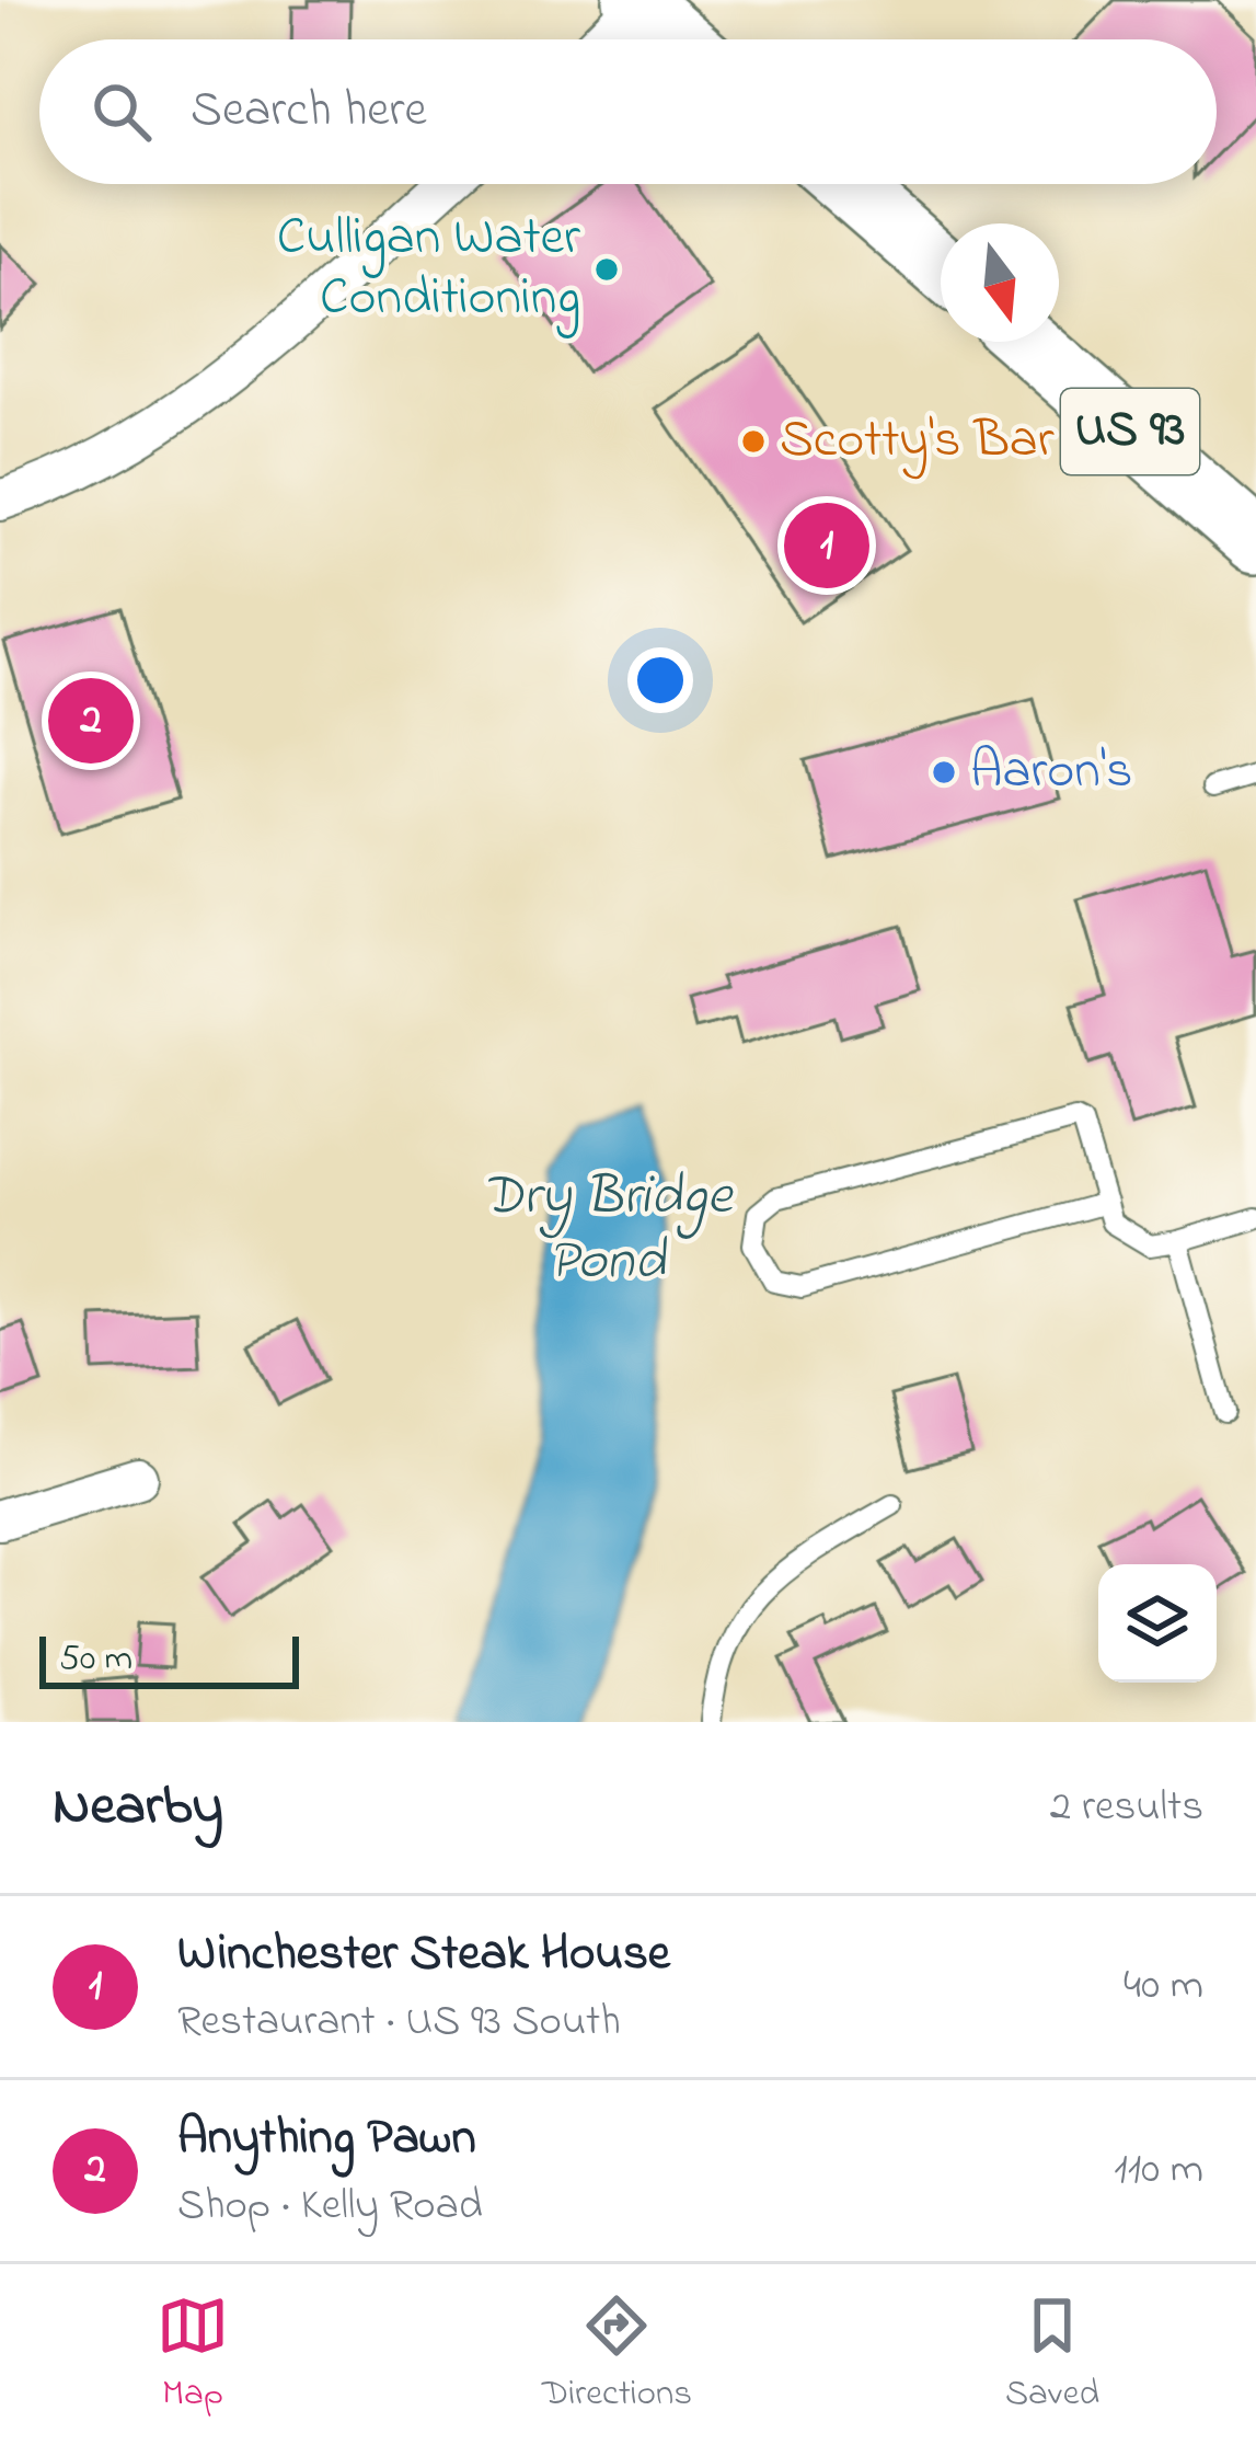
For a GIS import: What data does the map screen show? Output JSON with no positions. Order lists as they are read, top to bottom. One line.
{"streets":{"main road":["US 93"]},"water":["Dry Bridge Pond"],"places":["Culligan Water Conditioning","Scotty's Bar","Aaron's"],"scale_bar":"50 m","north":"bottom","page":{"search":"Search here","pins":["1","2"],"scale":"50 m","heading":["Nearby","2 results"],"list":[{"mark":"1","name":"Winchester Steak House","note":"Restaurant · US 93 South","value":"40 m"},{"mark":"2","name":"Anything Pawn","note":"Shop · Kelly Road","value":"110 m"}],"nav":["Map","Directions","Saved"]}}
